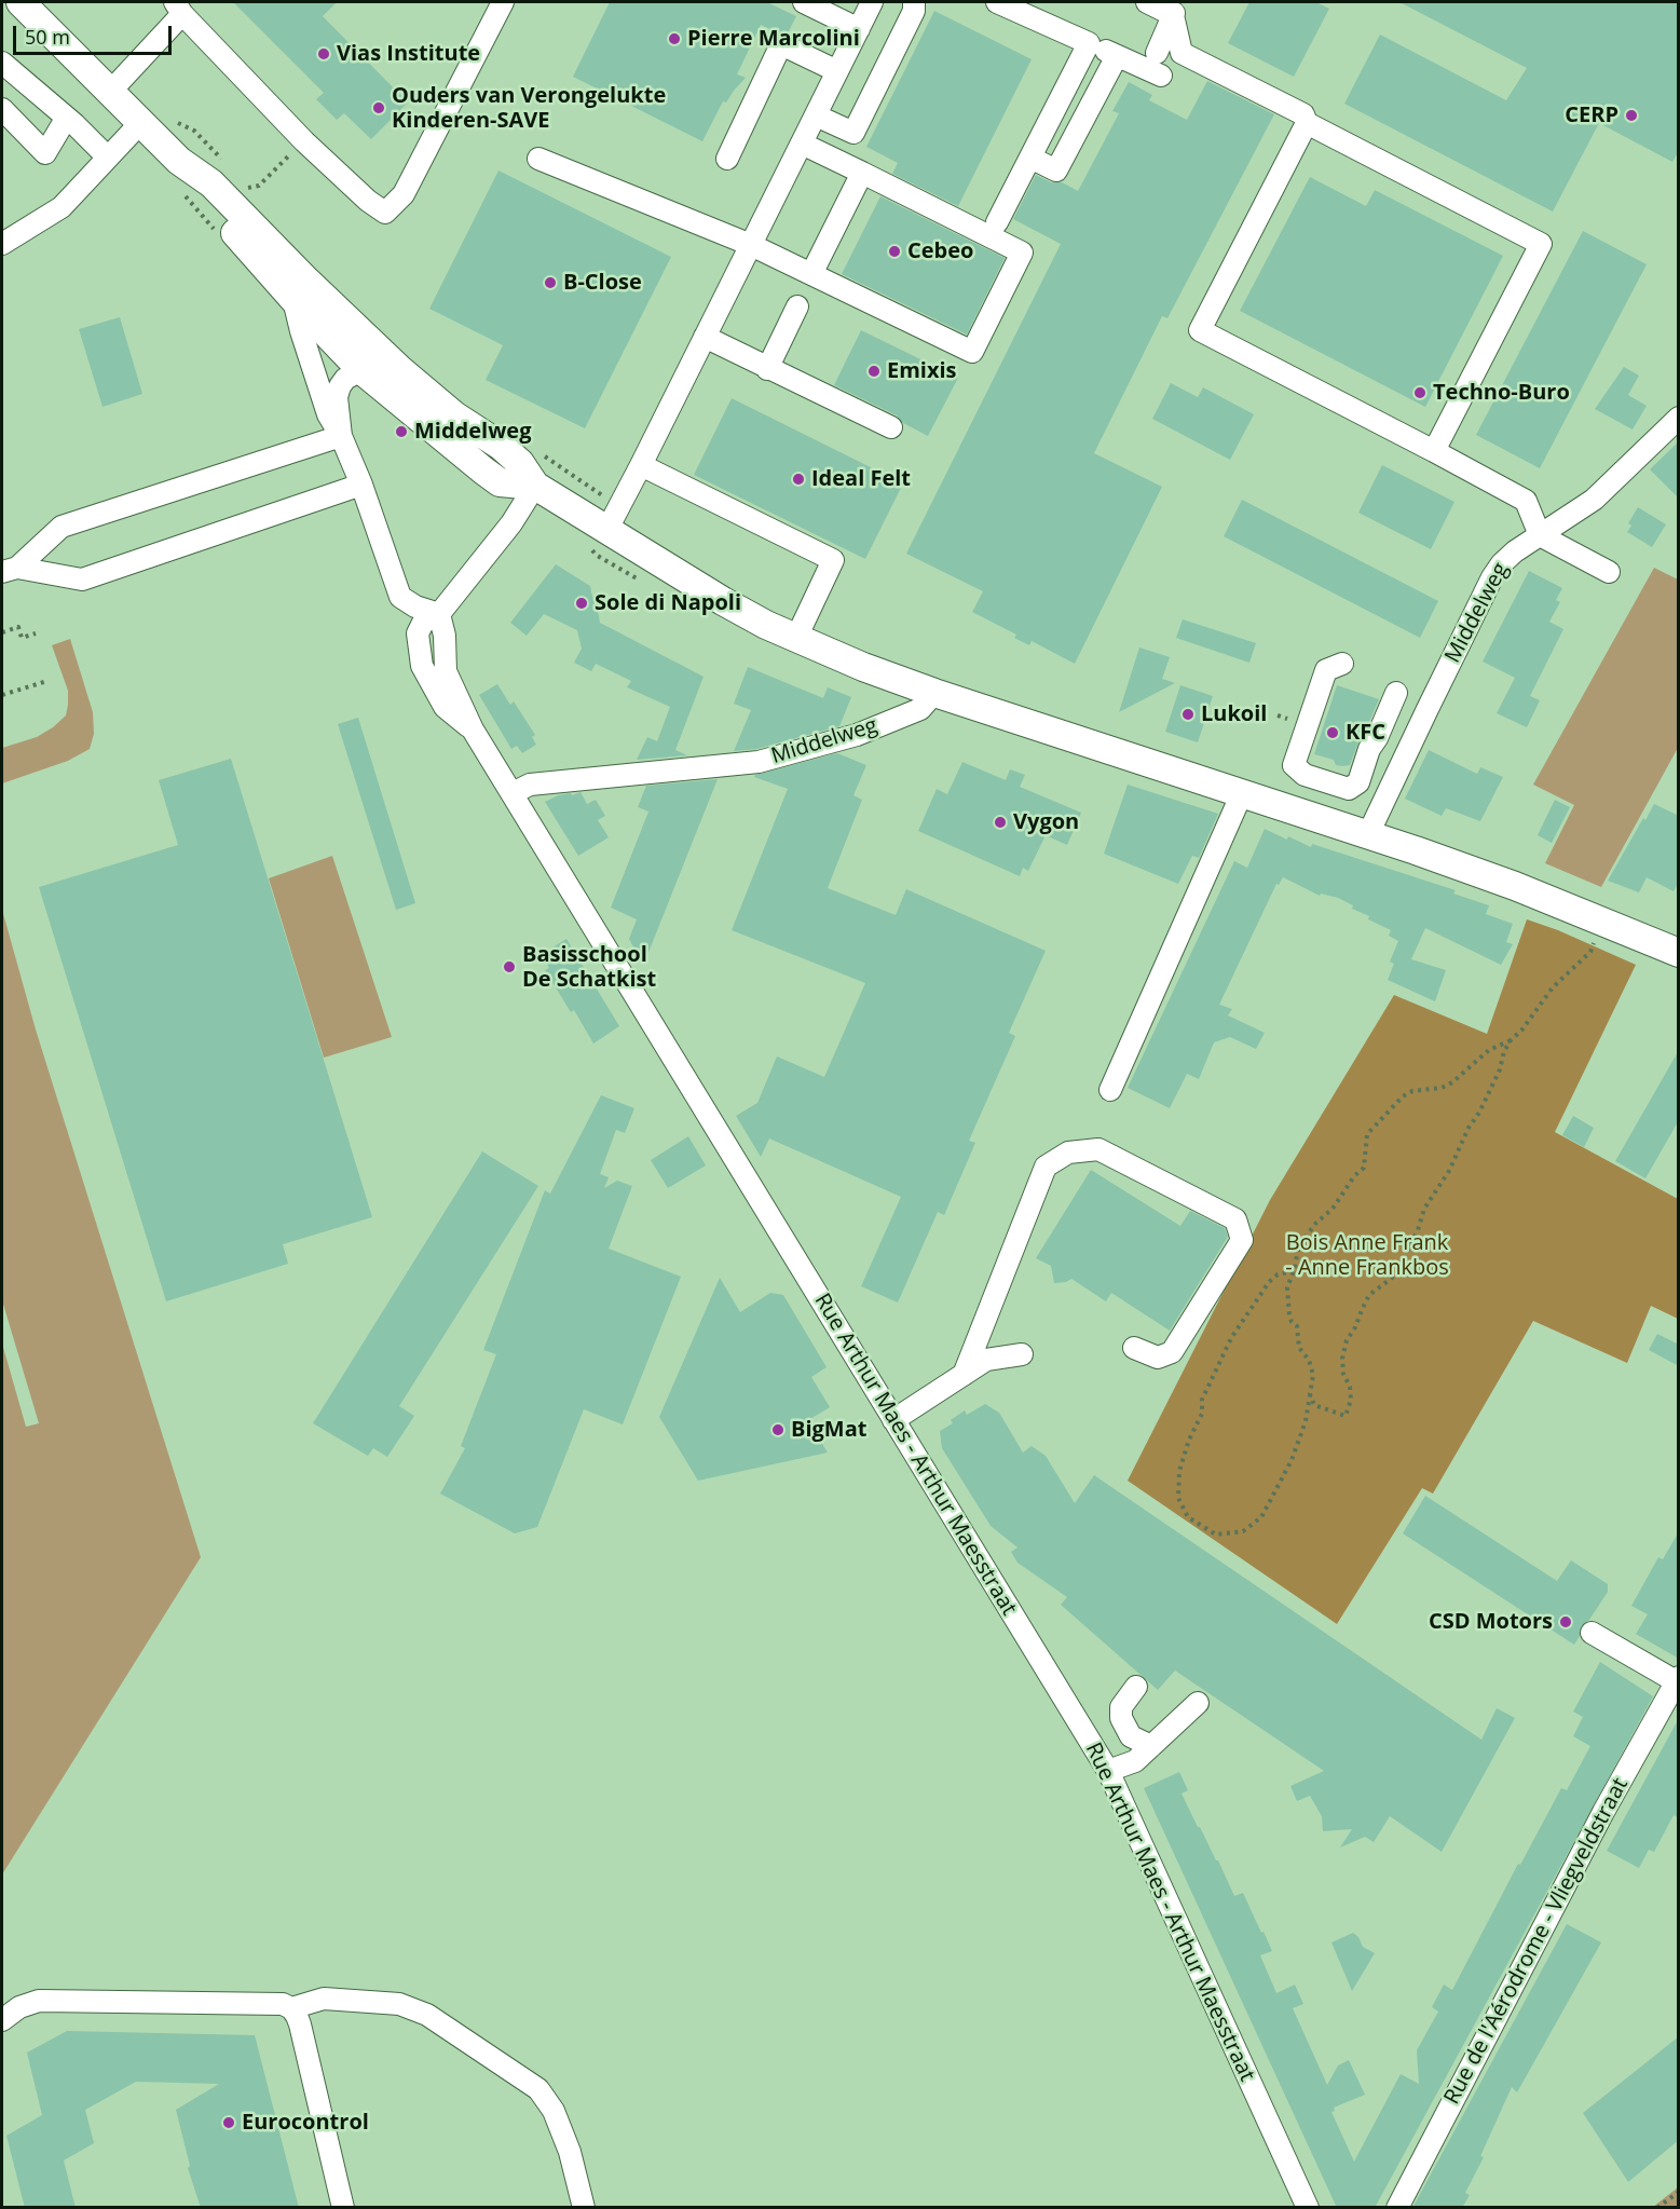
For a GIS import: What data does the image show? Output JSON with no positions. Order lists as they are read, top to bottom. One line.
{"streets":{"street":["Middelweg","Rue Arthur Maes - Arthur Maesstraat","Rue de l'Aérodrome - Vliegveldstraat"]},"crossings":[["Middelweg","Rue Arthur Maes - Arthur Maesstraat"]],"parks":["Bois Anne Frank - Anne Frankbos"],"places":["Pierre Marcolini","Vias Institute","Ouders van Verongelukte Kinderen-SAVE","CERP","Cebeo","B-Close","Emixis","Techno-Buro","Middelweg","Ideal Felt","Sole di Napoli","Lukoil","KFC","Vygon","Basisschool De Schatkist","BigMat","CSD Motors","Eurocontrol"],"scale_bar":"50 m"}
